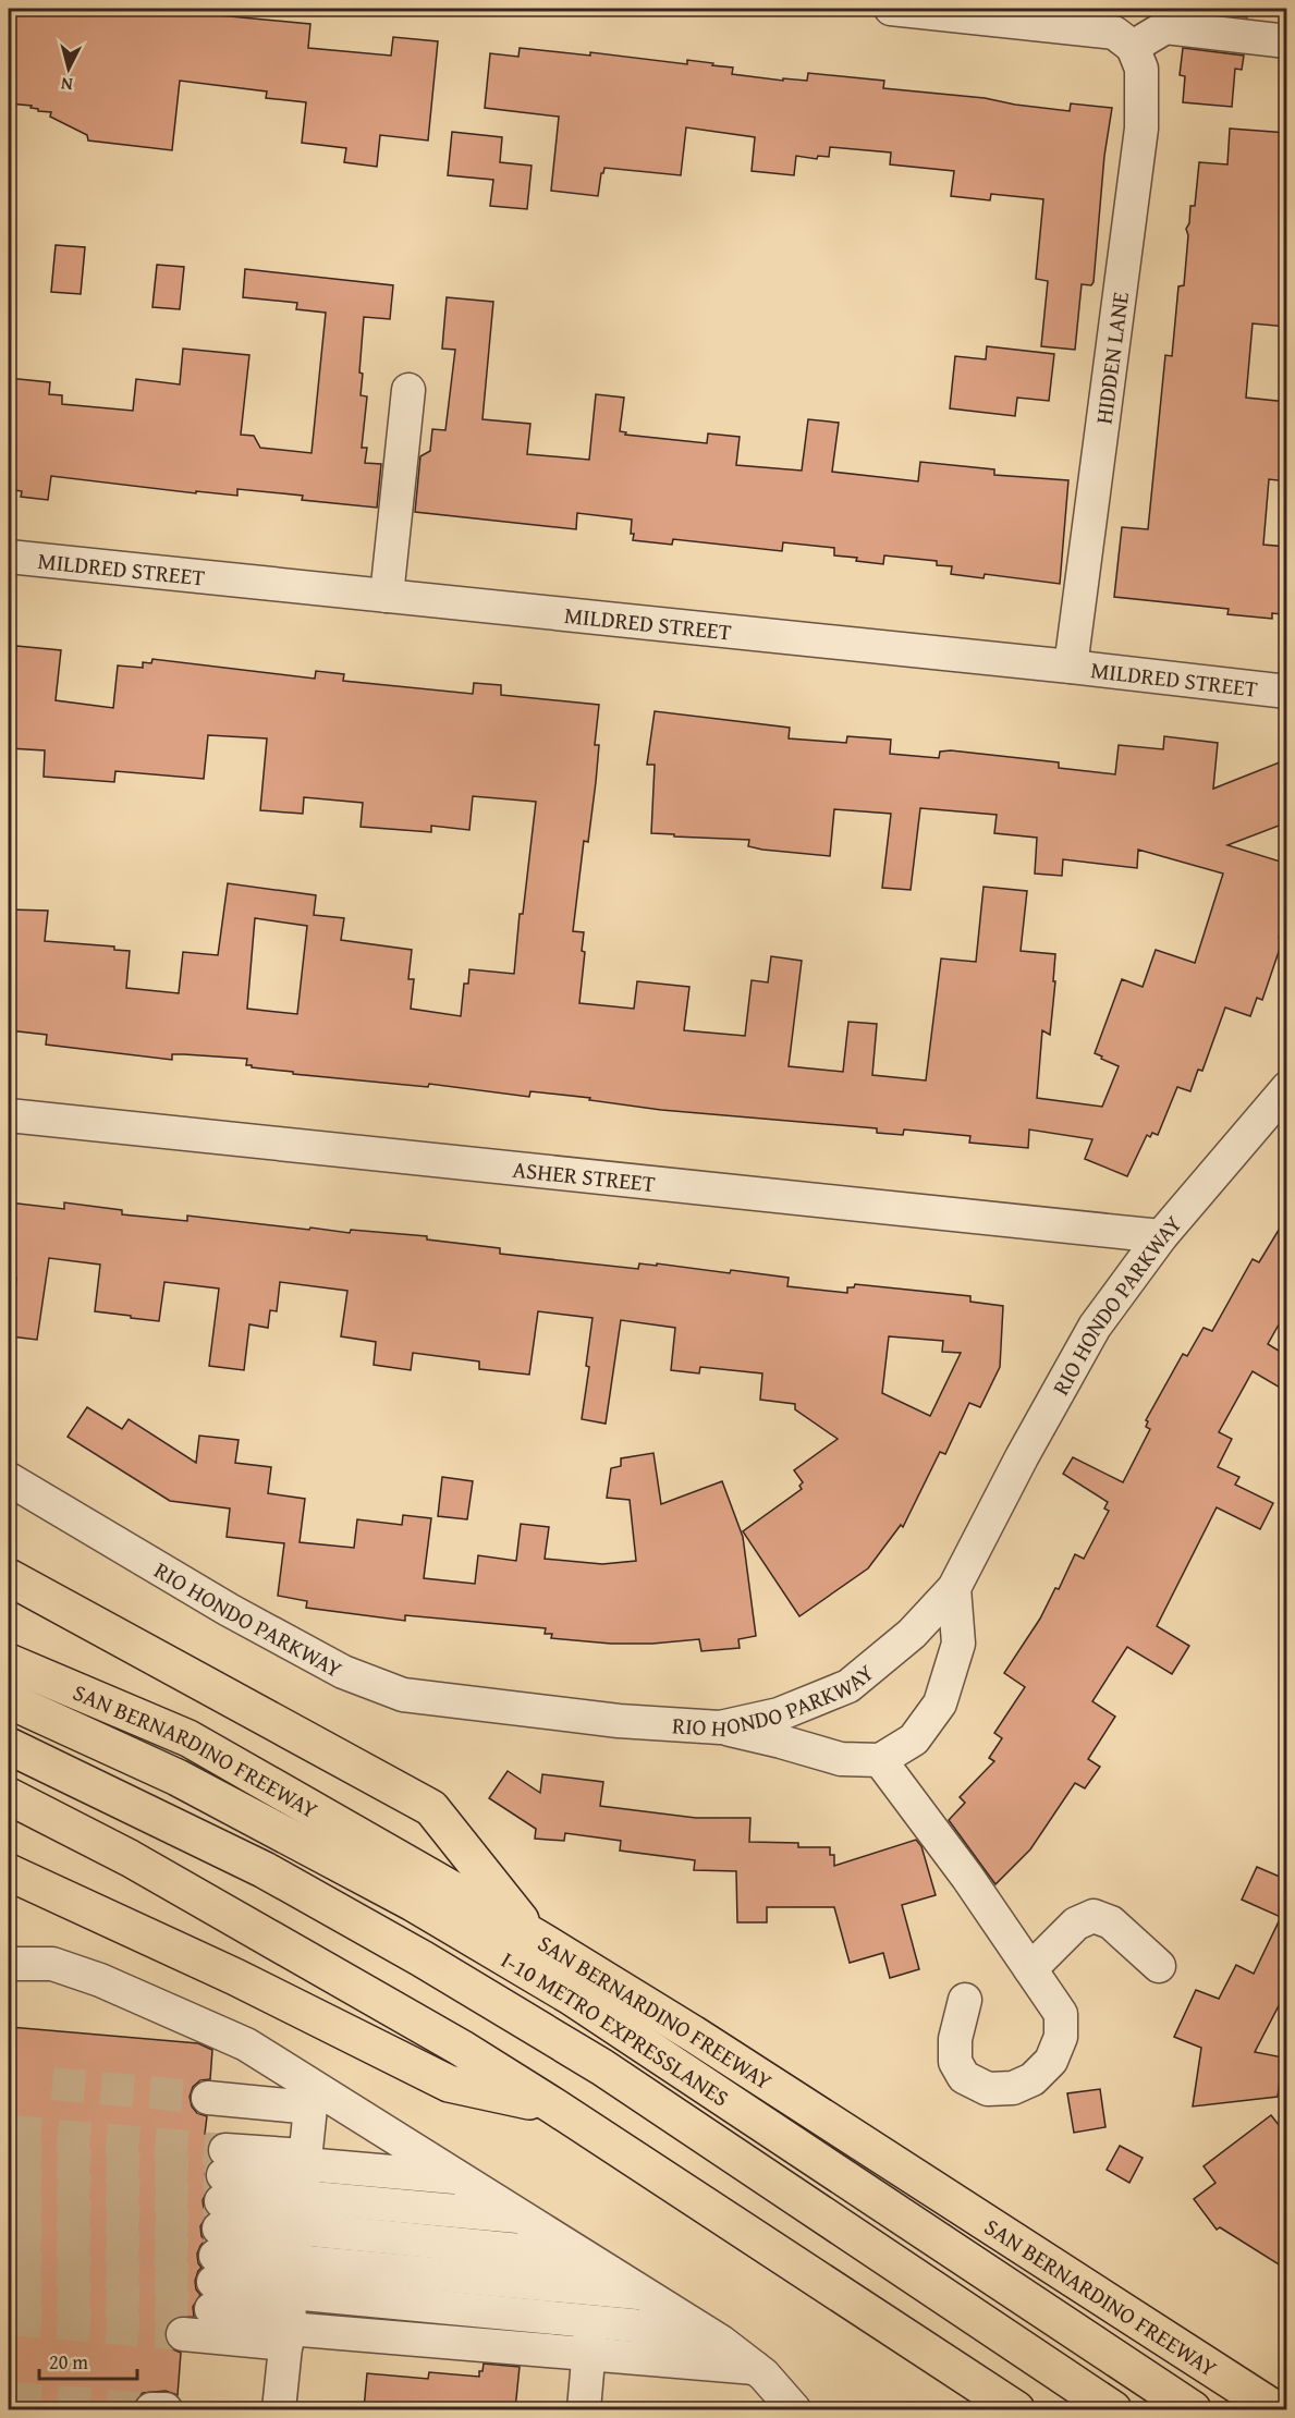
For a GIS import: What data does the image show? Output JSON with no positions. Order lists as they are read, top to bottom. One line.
{"streets":{"highway":["SAN BERNARDINO FREEWAY","I-10 METRO EXPRESSLANES"],"street":["HIDDEN LANE","MILDRED STREET","ASHER STREET","RIO HONDO PARKWAY"]},"crossings":[["HIDDEN LANE","MILDRED STREET"],["ASHER STREET","RIO HONDO PARKWAY"]],"scale_bar":"20 m","north":"bottom"}
